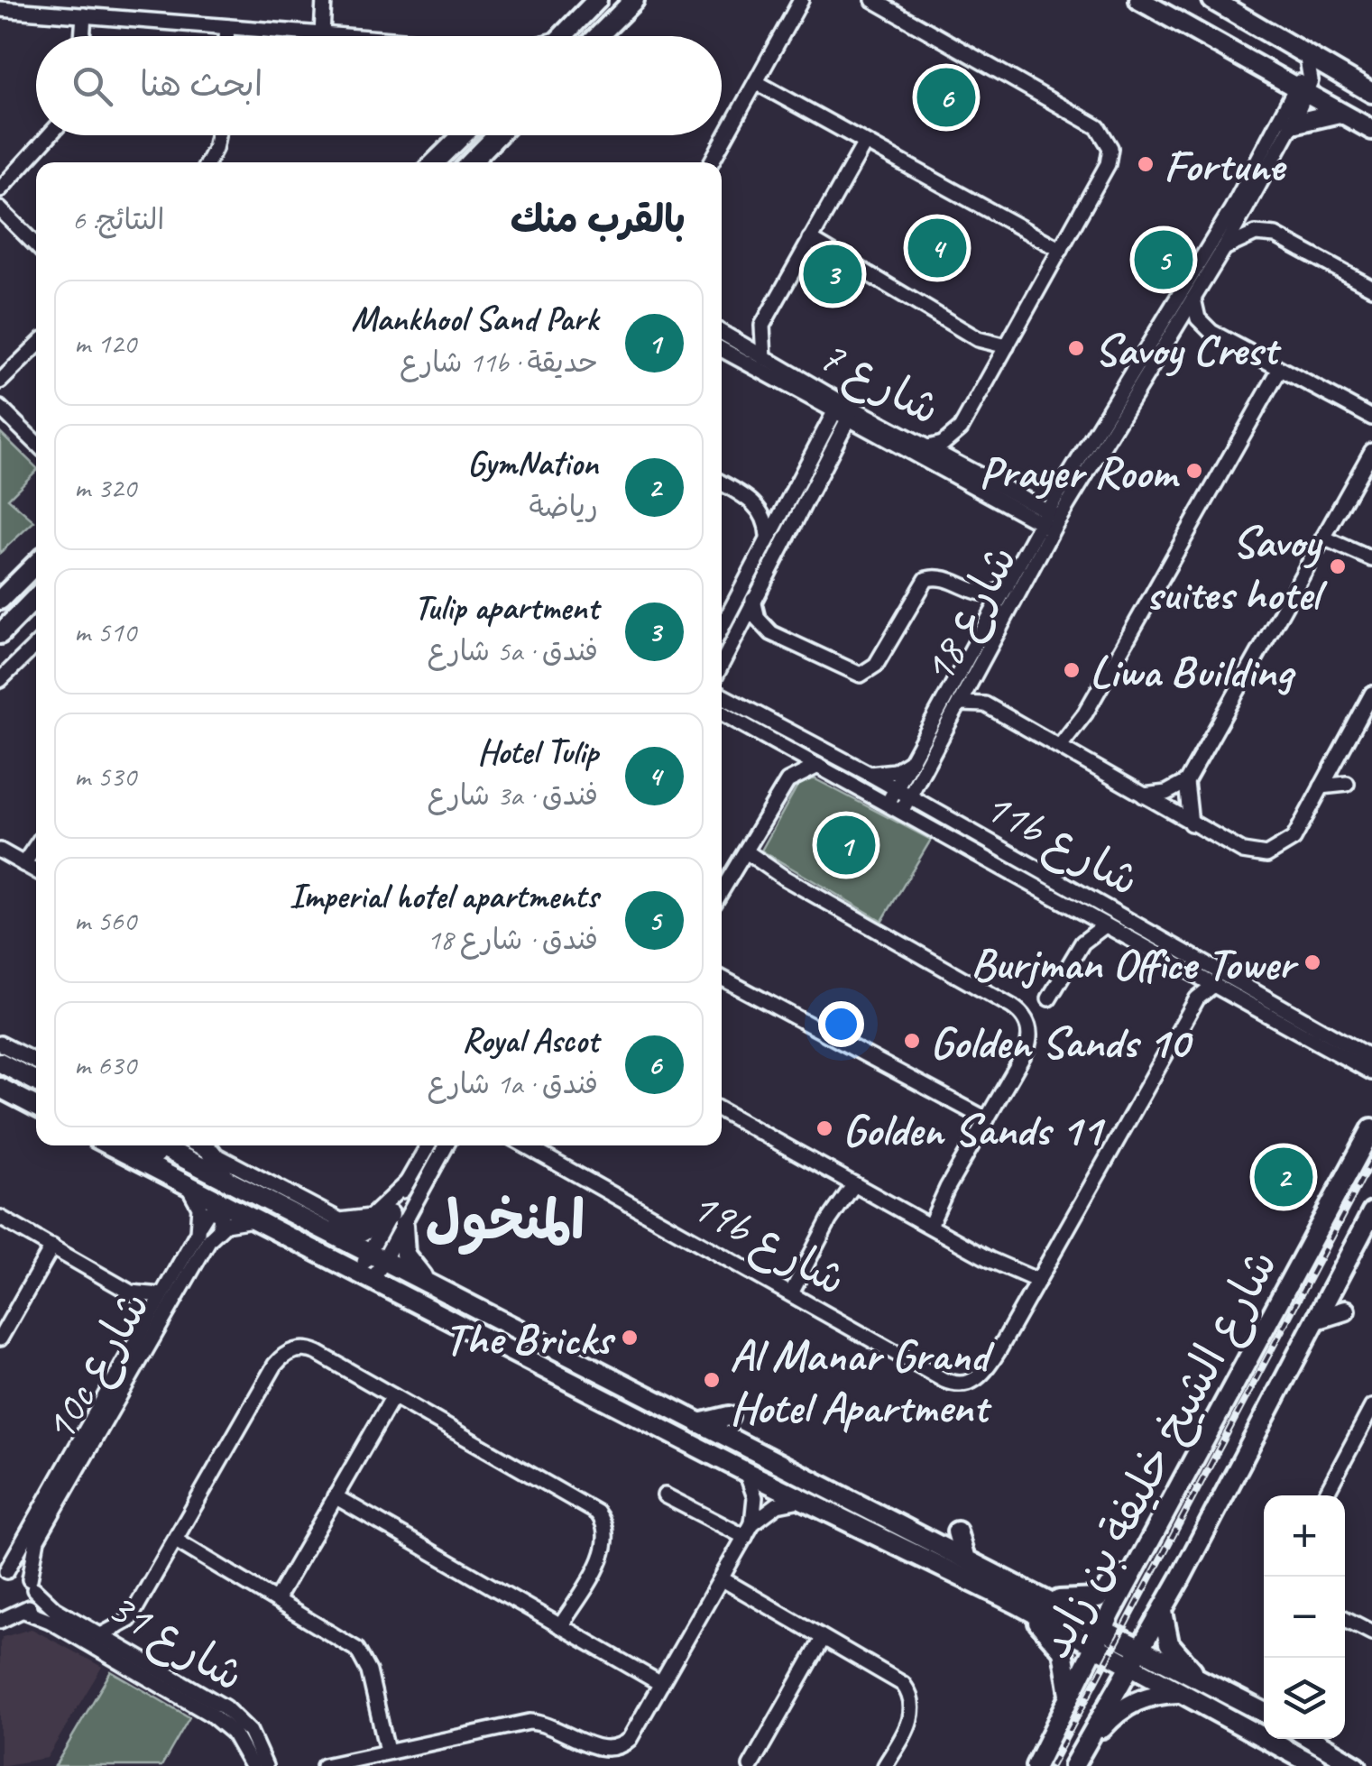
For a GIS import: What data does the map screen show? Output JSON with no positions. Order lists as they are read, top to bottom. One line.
{"streets":{"main road":["شارع الشيخ خليفة بن زايد"],"street":["شارع 7","شارع 18","11b شارع","19b شارع","10c شارع","شارع 31"]},"crossings":[["شارع 7","شارع 18"],["شارع 18","11b شارع"],["10c شارع","شارع 31"]],"districts":["المنخول"],"places":["Fortune","Savoy Crest","Prayer Room","Savoy suites hotel","Liwa Building","Burjman Office Tower","Golden Sands 10","Golden Sands 11","The Bricks","Al Manar Grand Hotel Apartment"],"page":{"search":"ابحث هنا","pins":["6","4","5","3","1","2"],"heading":["بالقرب منك","النتائج: 6"],"list":[{"mark":"1","name":"Mankhool Sand Park","note":"حديقة · 11b شارع","value":"120 m"},{"mark":"2","name":"GymNation","note":"رياضة","value":"320 m"},{"mark":"3","name":"Tulip apartment","note":"فندق · 5a شارع","value":"510 m"},{"mark":"4","name":"Hotel Tulip","note":"فندق · 3a شارع","value":"530 m"},{"mark":"5","name":"Imperial hotel apartments","note":"فندق · شارع 18","value":"560 m"},{"mark":"6","name":"Royal Ascot","note":"فندق · 1a شارع","value":"630 m"}],"map_buttons":["+","−"]}}
